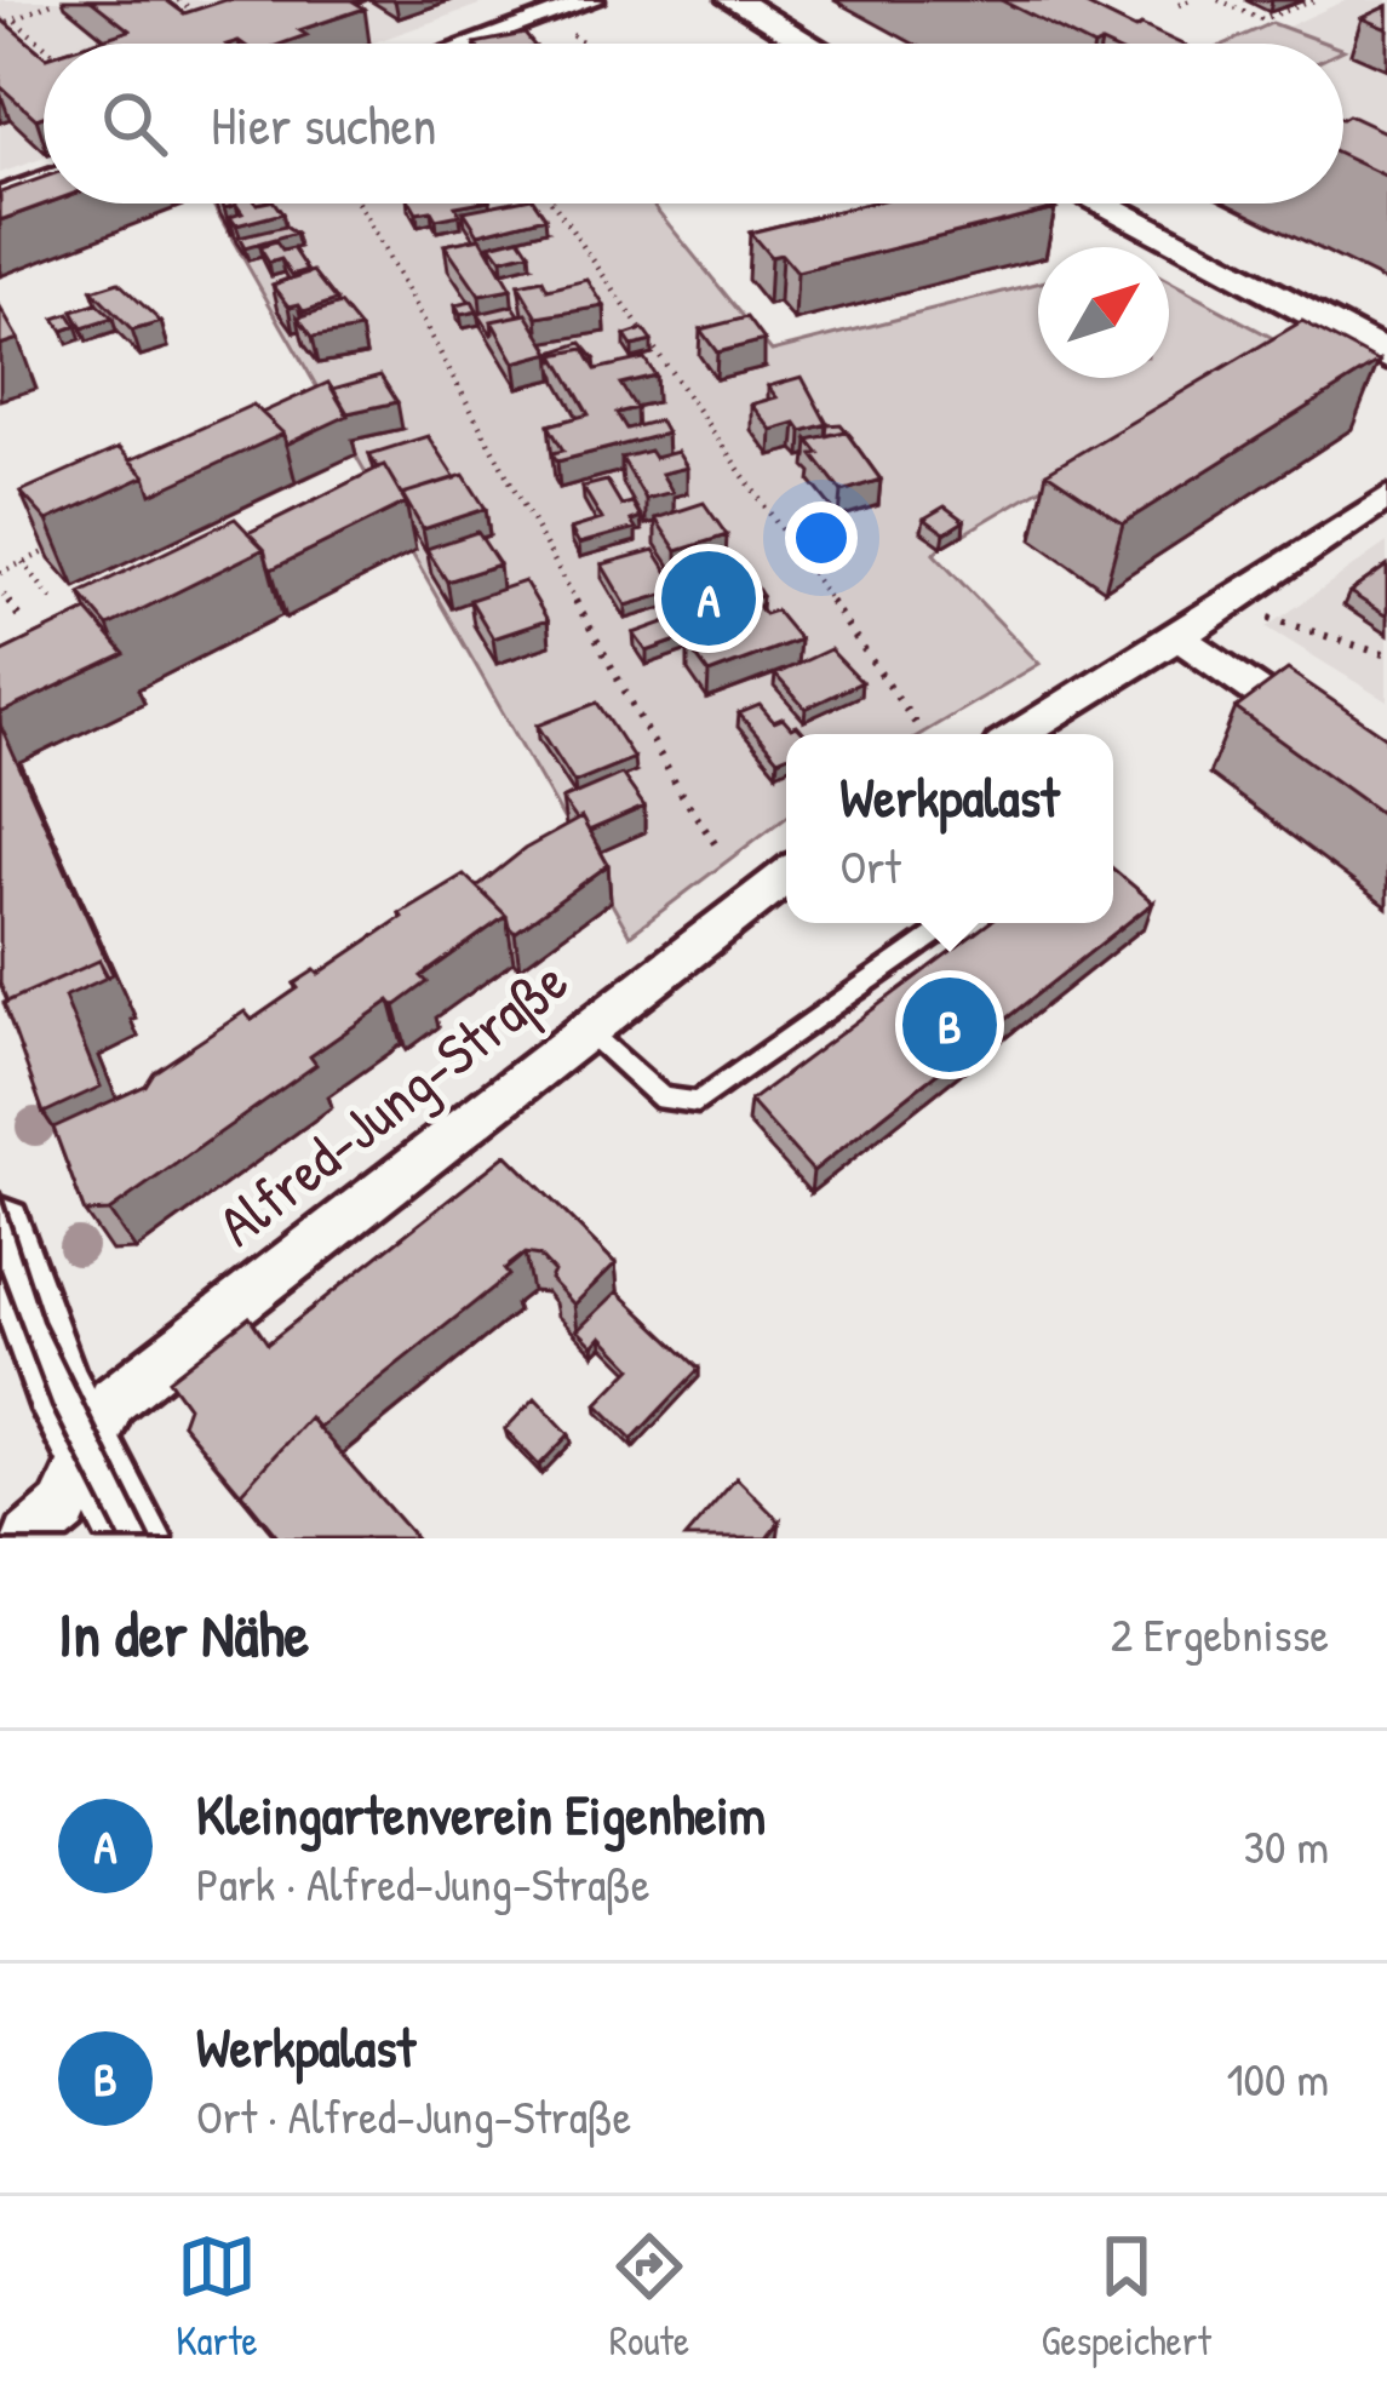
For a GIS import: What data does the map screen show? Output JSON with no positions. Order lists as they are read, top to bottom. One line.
{"streets":{"street":["Alfred-Jung-Straße"]},"north":"top right","page":{"search":"Hier suchen","pins":["A","B"],"popup":["Werkpalast","Ort"],"heading":["In der Nähe","2 Ergebnisse"],"list":[{"mark":"A","name":"Kleingartenverein Eigenheim","note":"Park · Alfred-Jung-Straße","value":"30 m"},{"mark":"B","name":"Werkpalast","note":"Ort · Alfred-Jung-Straße","value":"100 m"}],"nav":["Karte","Route","Gespeichert"]}}
